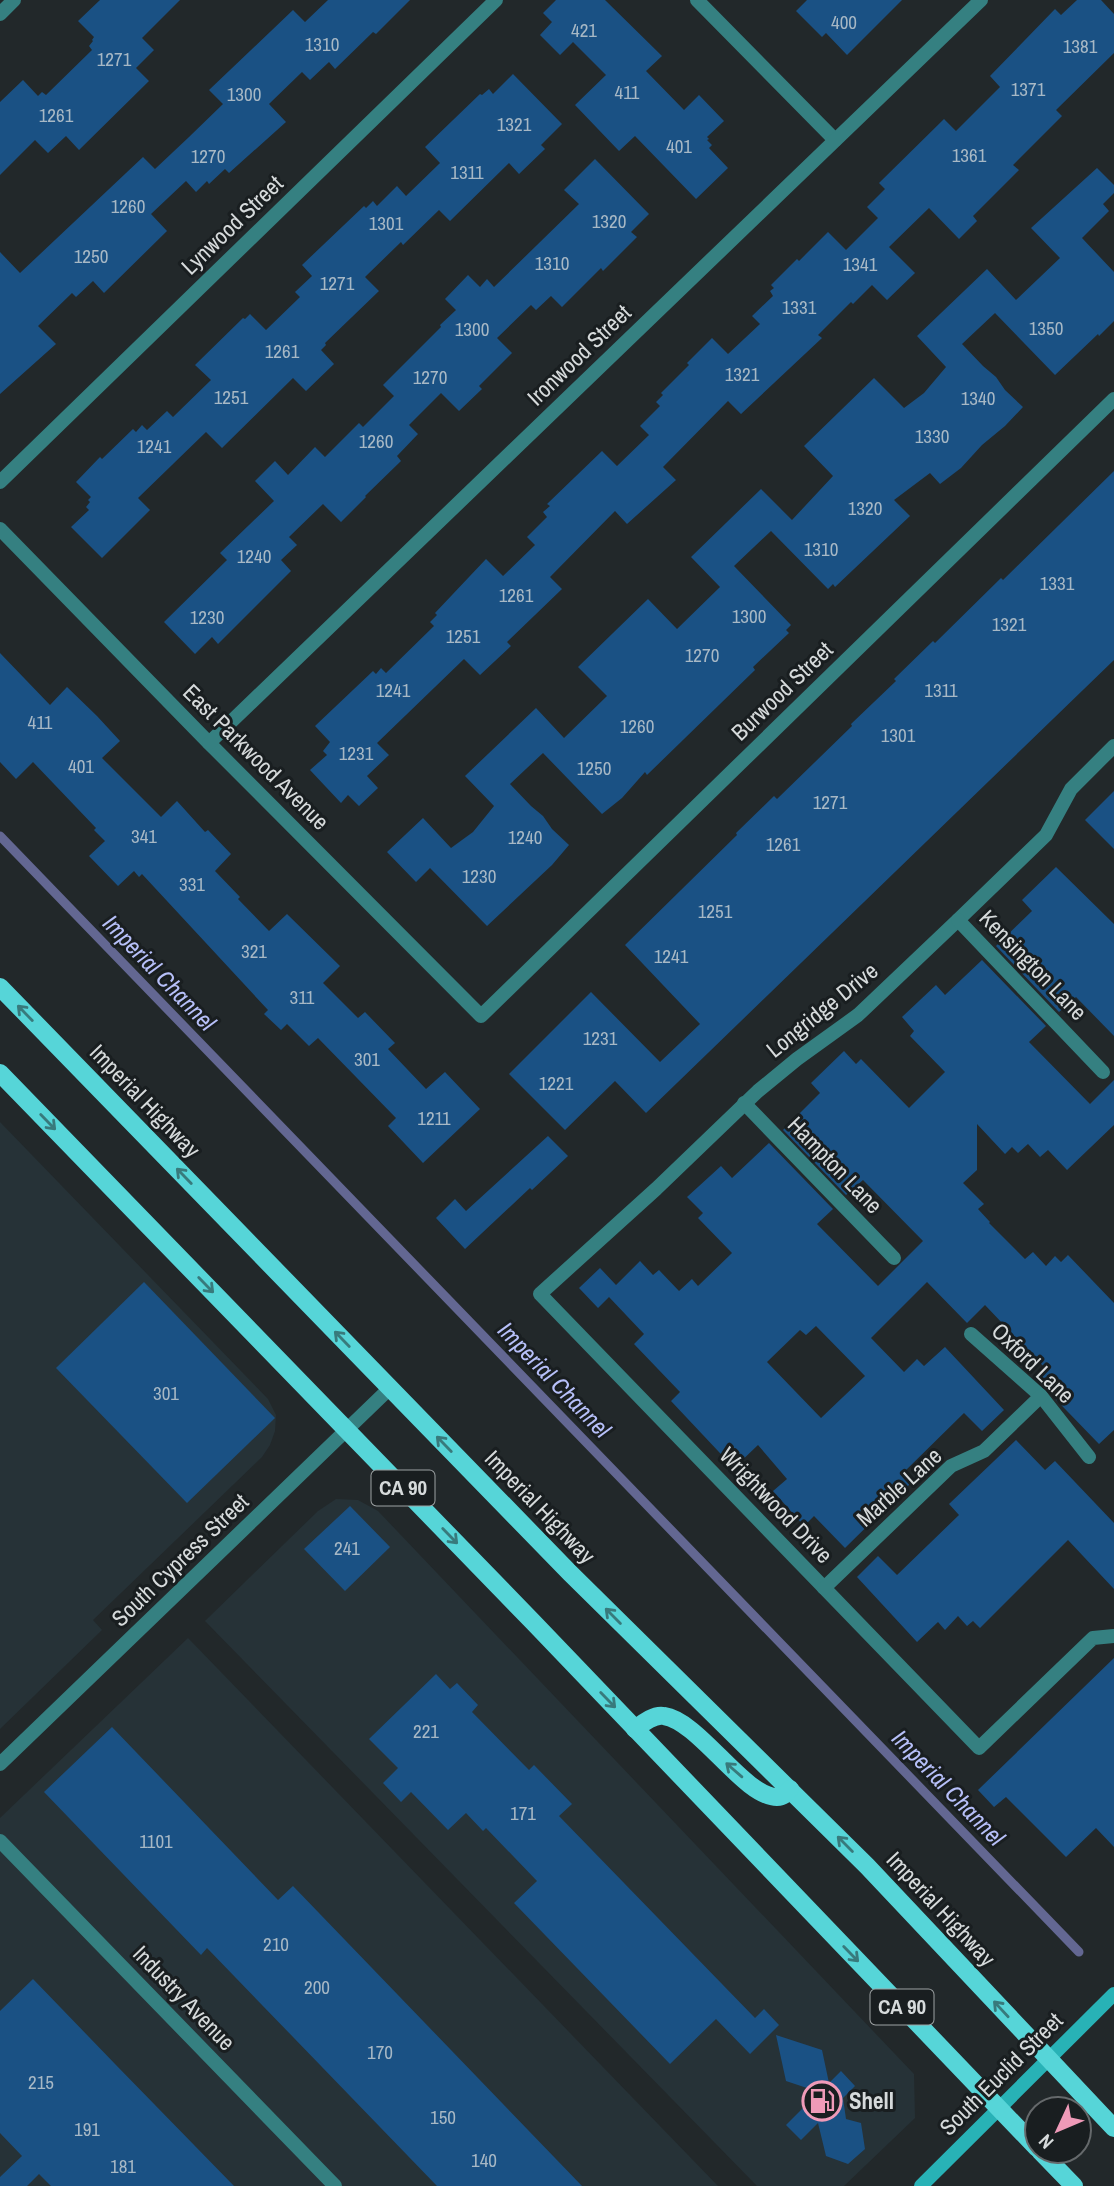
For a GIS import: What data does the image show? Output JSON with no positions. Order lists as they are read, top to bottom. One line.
{"streets":{"main road":["Imperial Highway","CA 90","South Euclid Street"],"street":["Lynwood Street","Ironwood Street","Burwood Street","East Parkwood Avenue","Kensington Lane","Longridge Drive","Hampton Lane","Oxford Lane","Marble Lane","Wrightwood Drive","South Cypress Street","Industry Avenue"]},"crossings":[["Ironwood Street","East Parkwood Avenue"],["Burwood Street","East Parkwood Avenue"],["Kensington Lane","Longridge Drive"],["Longridge Drive","Hampton Lane"],["Longridge Drive","Wrightwood Drive"],["Imperial Highway","CA 90"],["Imperial Highway","South Cypress Street"],["Imperial Highway","South Euclid Street"],["Oxford Lane","Marble Lane"],["Marble Lane","Wrightwood Drive"],["CA 90","South Cypress Street"],["CA 90","South Euclid Street"]],"water":["Imperial Channel"],"places":{"fuel station":["Shell"]},"house_numbers":["400","421","1310","1381","1271","1371","411","1300","1261","1321","401","1361","1270","1311","1260","1320","1301","1250","1310","1341","1271","1331","1350","1300","1261","1321","1270","1251","1340","1330","1260","1241","1320","1310","1240","1331","1261","1300","1230","1321","1251","1270","1241","1311","411","1260","1301","1231","401","1250","1271","341","1240","1261","1230","331","1251","321","1241","311","1231","301","1221","1211","301","241","221","171","1101","210","200","170","215","150","191","140","181"],"north":"bottom left"}
